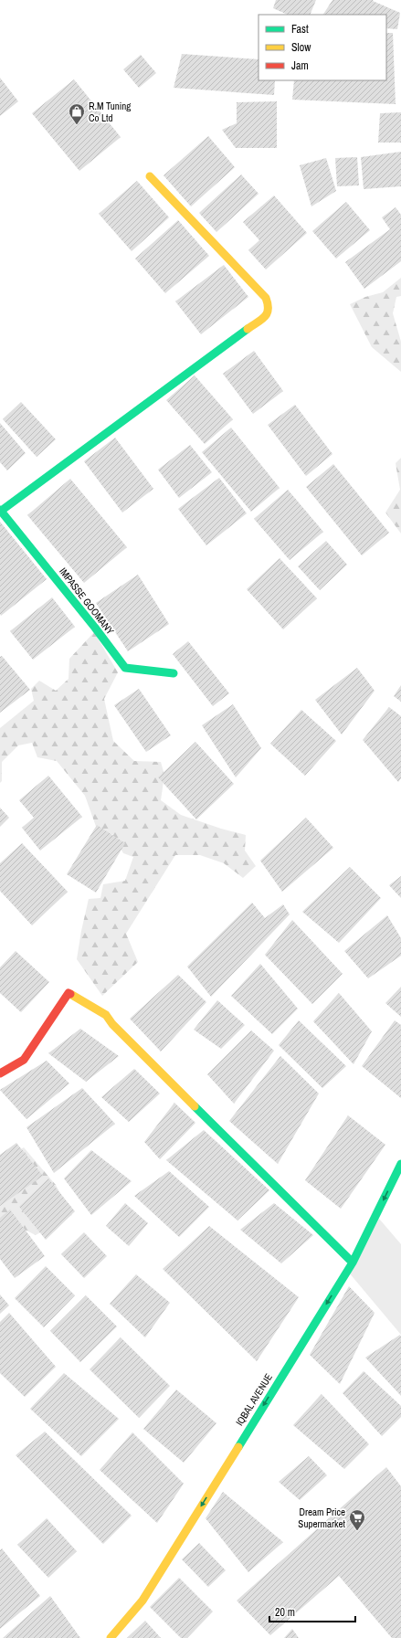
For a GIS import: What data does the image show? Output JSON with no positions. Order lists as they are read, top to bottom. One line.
{"streets":{"street":["IMPASSE GOOMANY","IQBAL AVENUE"]},"one_way":["IQBAL AVENUE"],"places":{"shop":["R.M Tuning Co Ltd"],"supermarket":["Dream Price Supermarket"]},"legend":["Fast","Slow","Jam"],"scale_bar":"20 m"}
